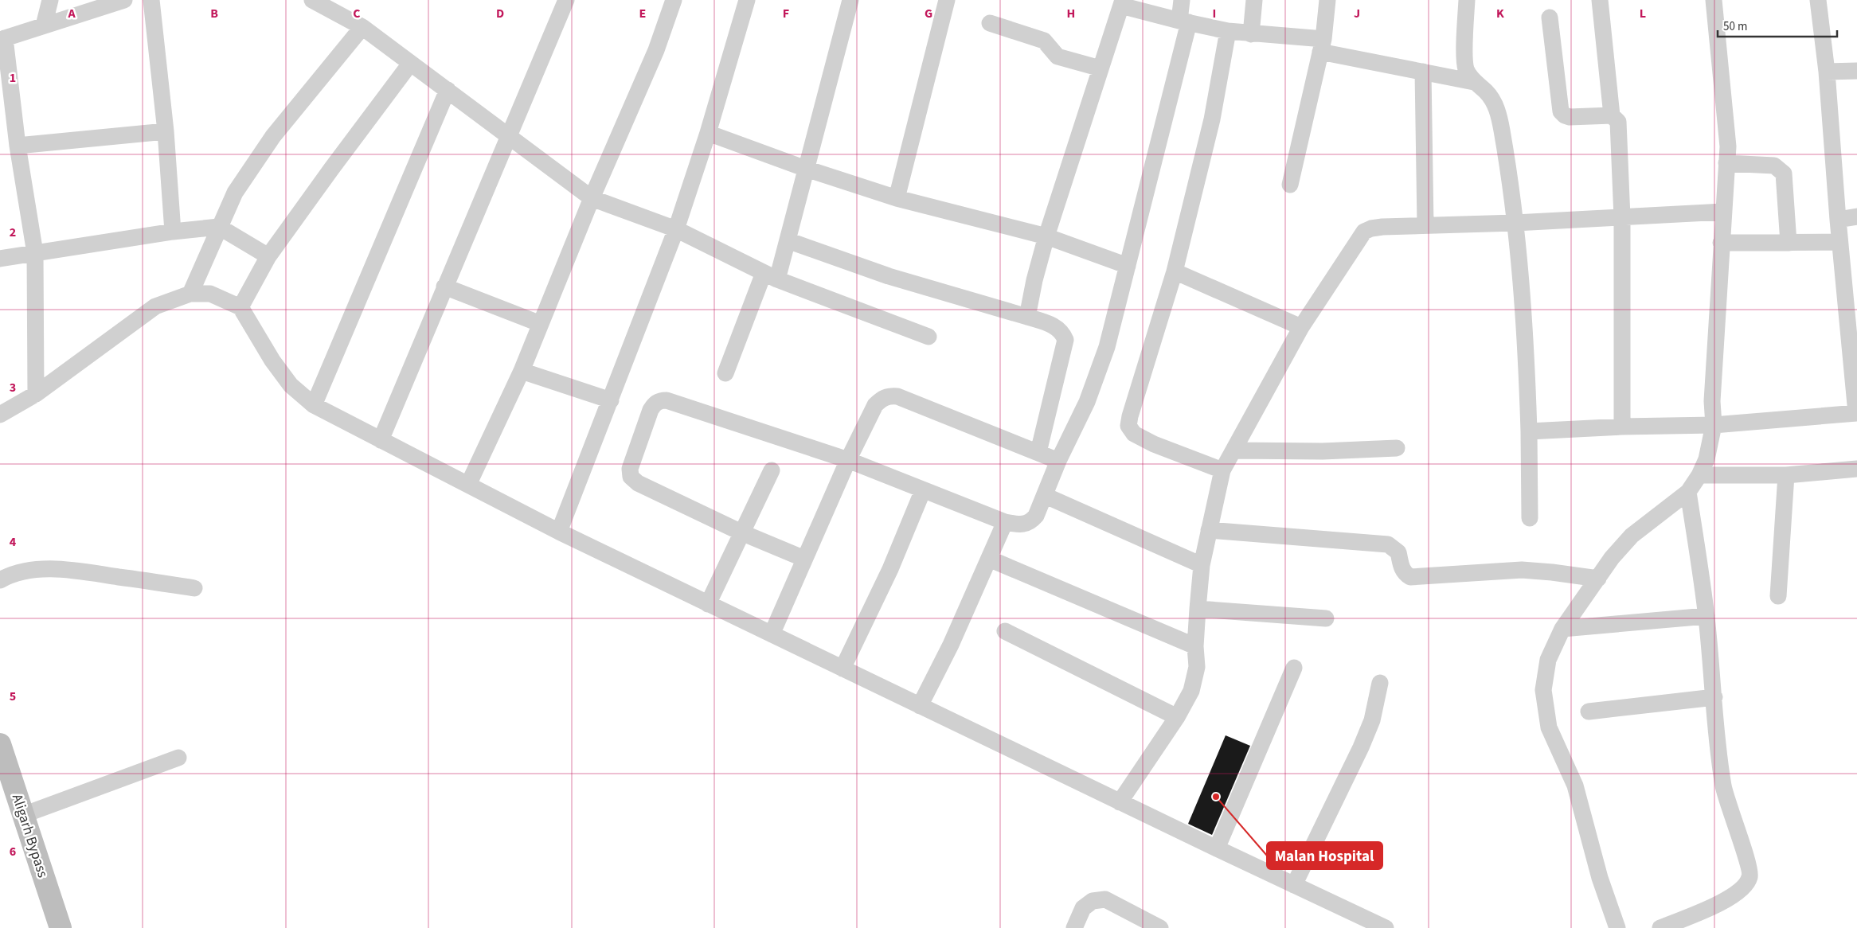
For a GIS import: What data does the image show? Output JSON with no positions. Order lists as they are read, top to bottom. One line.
{"streets":{"main road":["Aligarh Bypass"]},"places":["Malan Hospital"],"scale_bar":"50 m","grid":{"columns":["A","B","C","D","E","F","G","H","I","J","K","L"],"rows":["1","2","3","4","5","6"]}}
